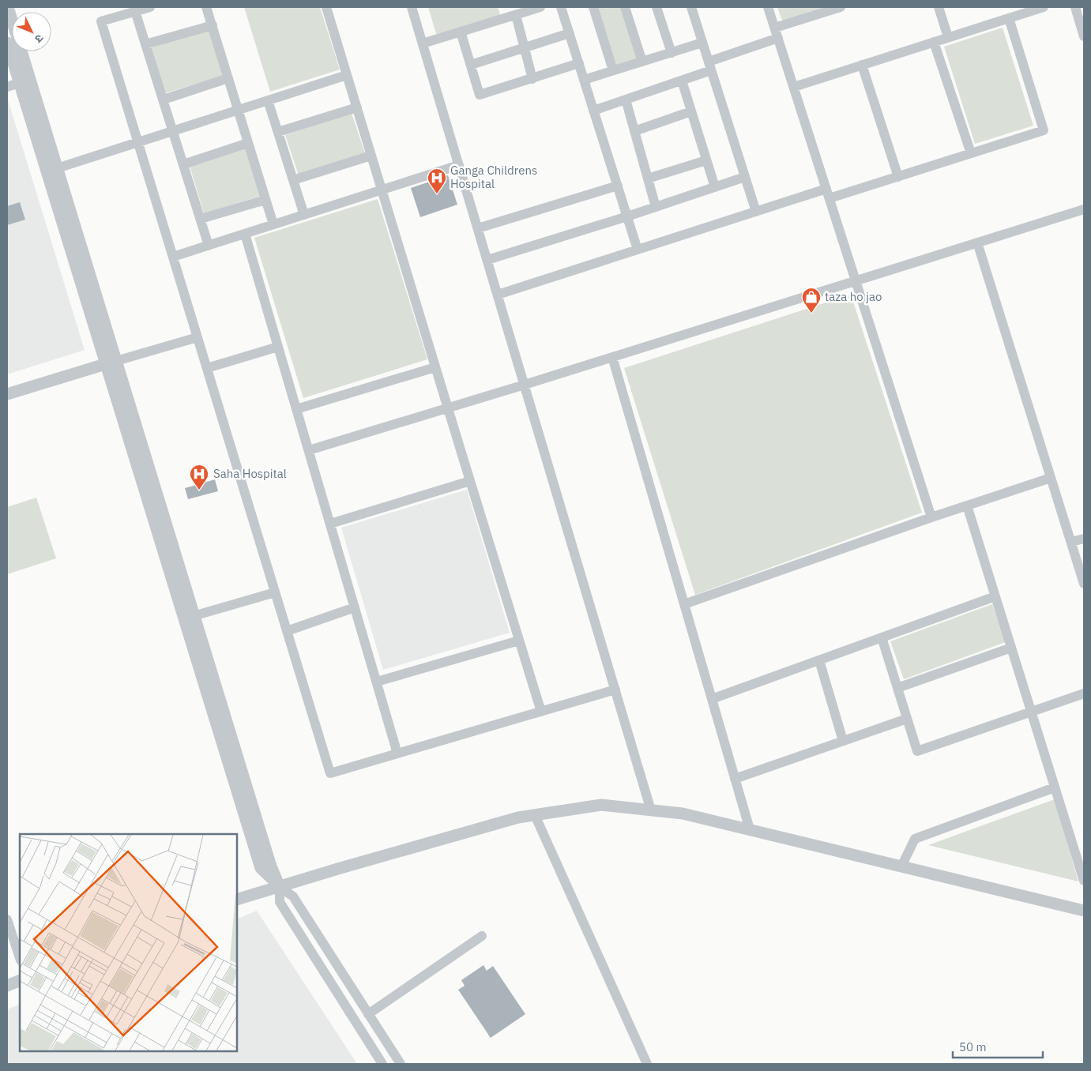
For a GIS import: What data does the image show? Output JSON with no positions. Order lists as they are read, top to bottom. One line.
{"places":{"hospital":["Ganga Childrens Hospital","Saha Hospital"],"shop":["taza ho jao"]},"scale_bar":"50 m","north":"bottom right"}
